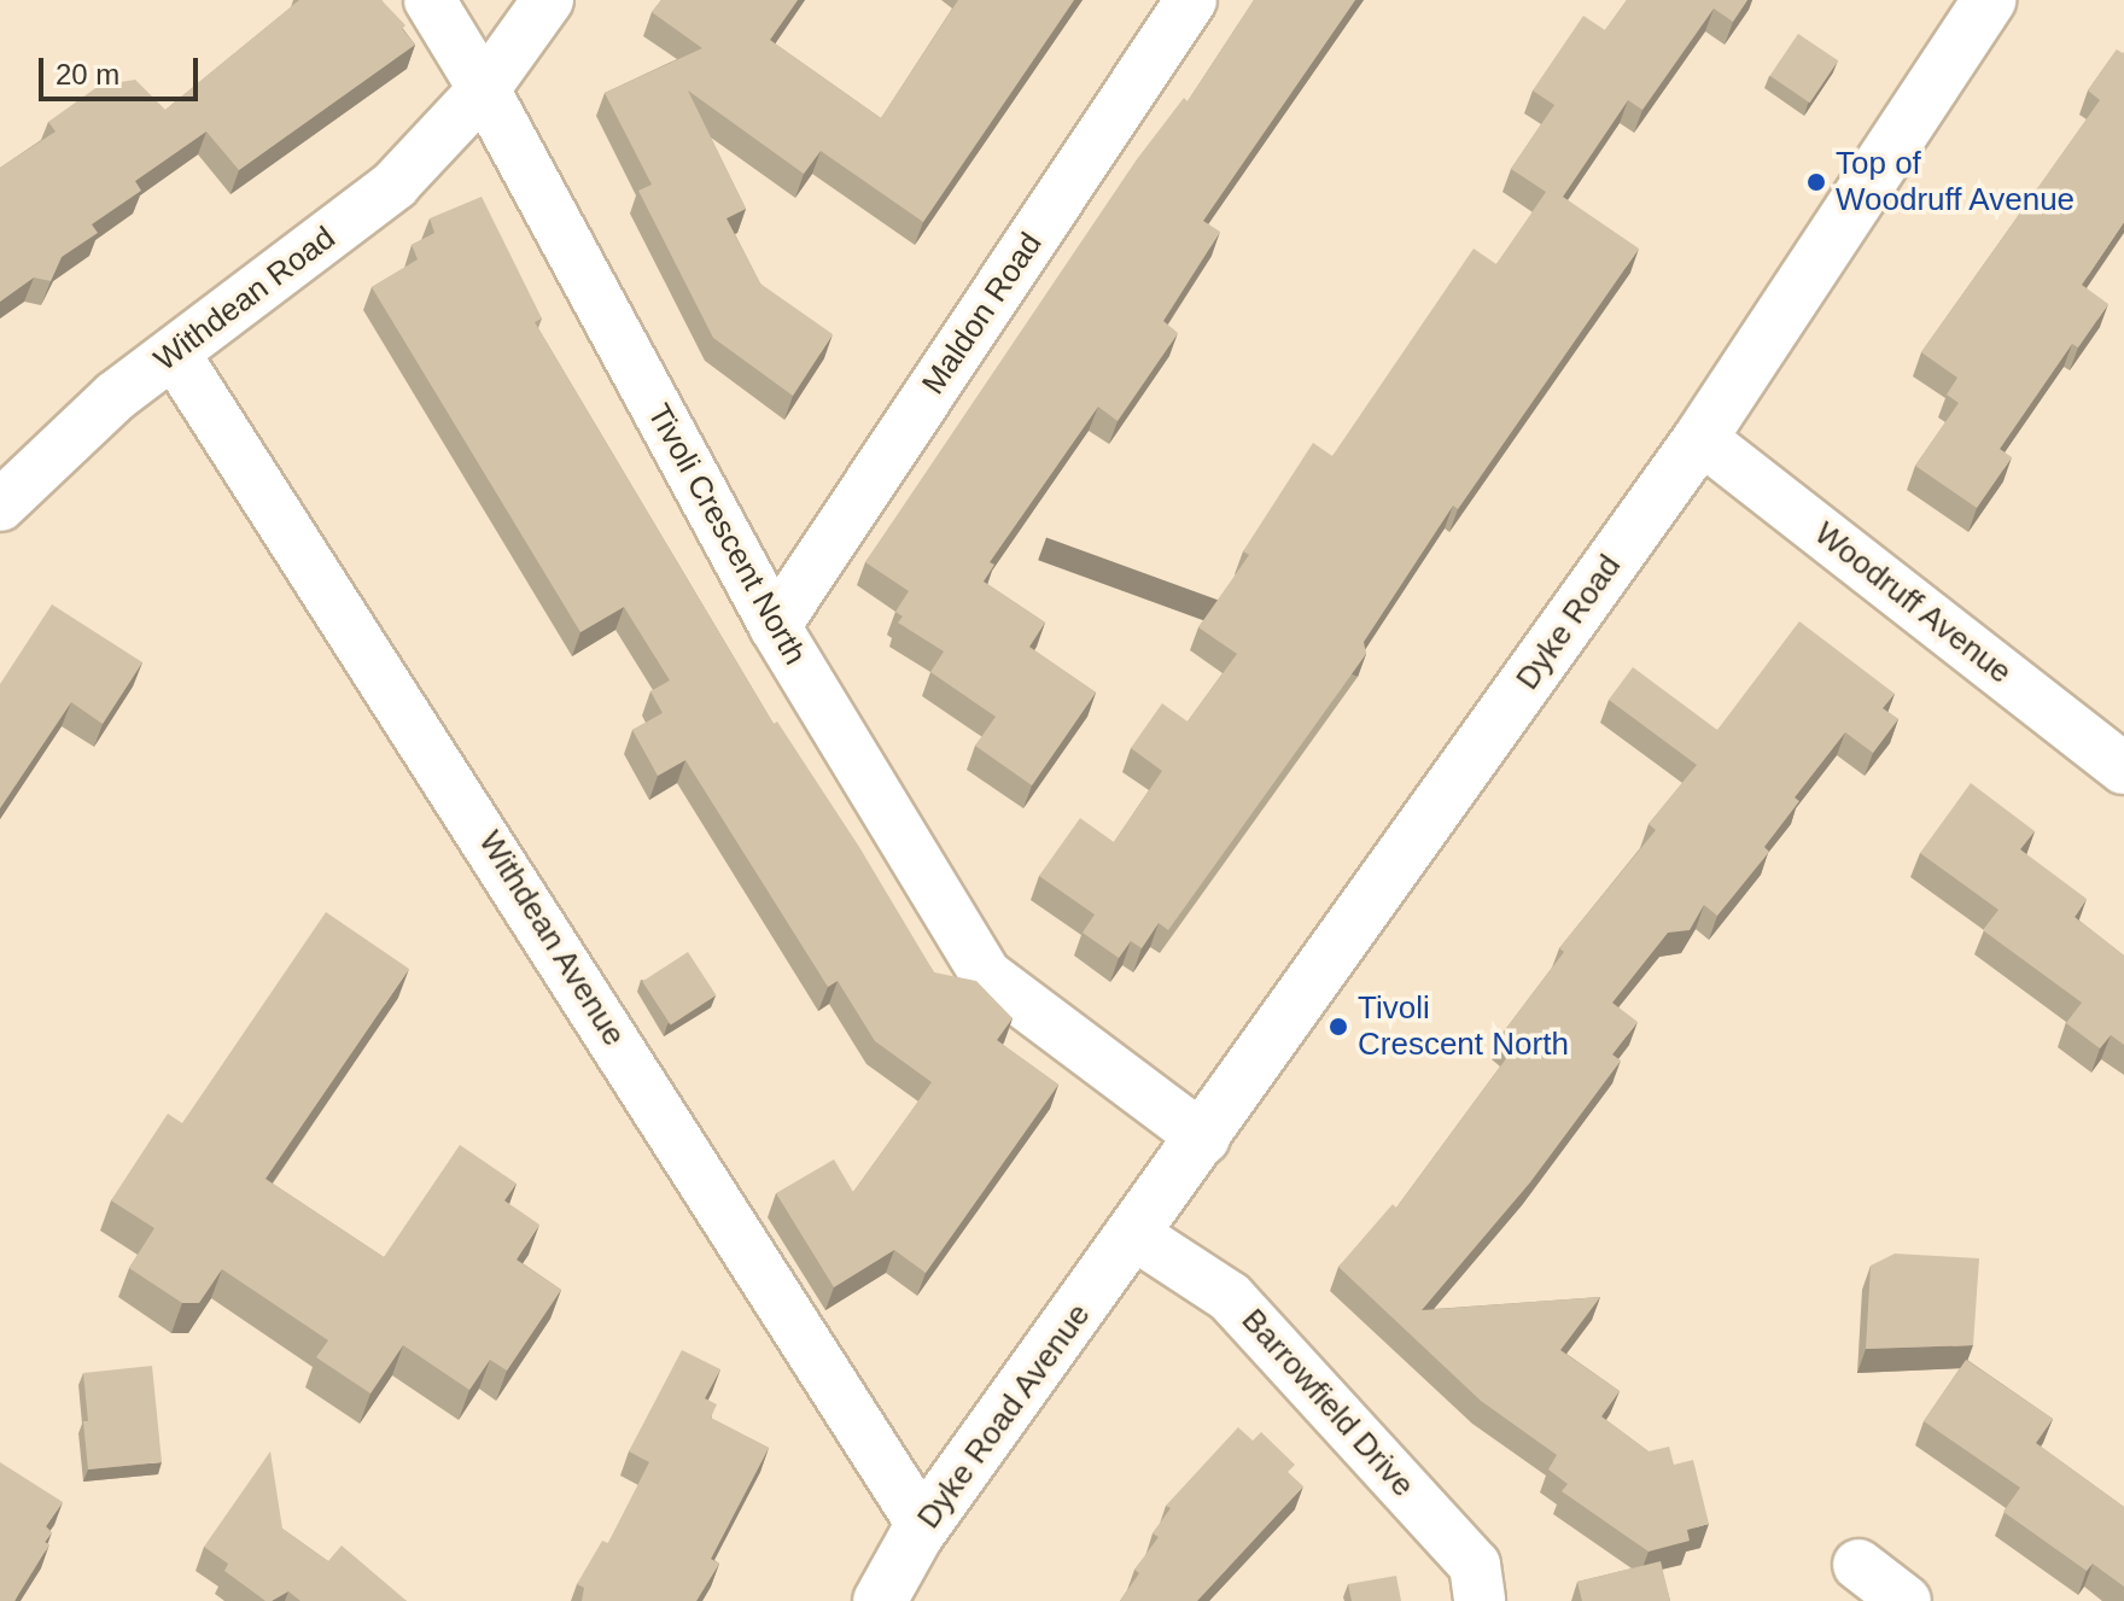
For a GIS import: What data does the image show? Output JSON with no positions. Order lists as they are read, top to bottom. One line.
{"streets":{"street":["Withdean Road","Maldon Road","Tivoli Crescent North","Woodruff Avenue","Dyke Road","Withdean Avenue","Barrowfield Drive","Dyke Road Avenue"]},"crossings":[["Withdean Road","Tivoli Crescent North"],["Withdean Road","Withdean Avenue"],["Maldon Road","Tivoli Crescent North"],["Tivoli Crescent North","Dyke Road"],["Woodruff Avenue","Dyke Road"],["Dyke Road","Barrowfield Drive"],["Dyke Road","Dyke Road Avenue"],["Withdean Avenue","Dyke Road Avenue"],["Barrowfield Drive","Dyke Road Avenue"]],"places":["Top of Woodruff Avenue","Tivoli Crescent North"],"scale_bar":"20 m"}
